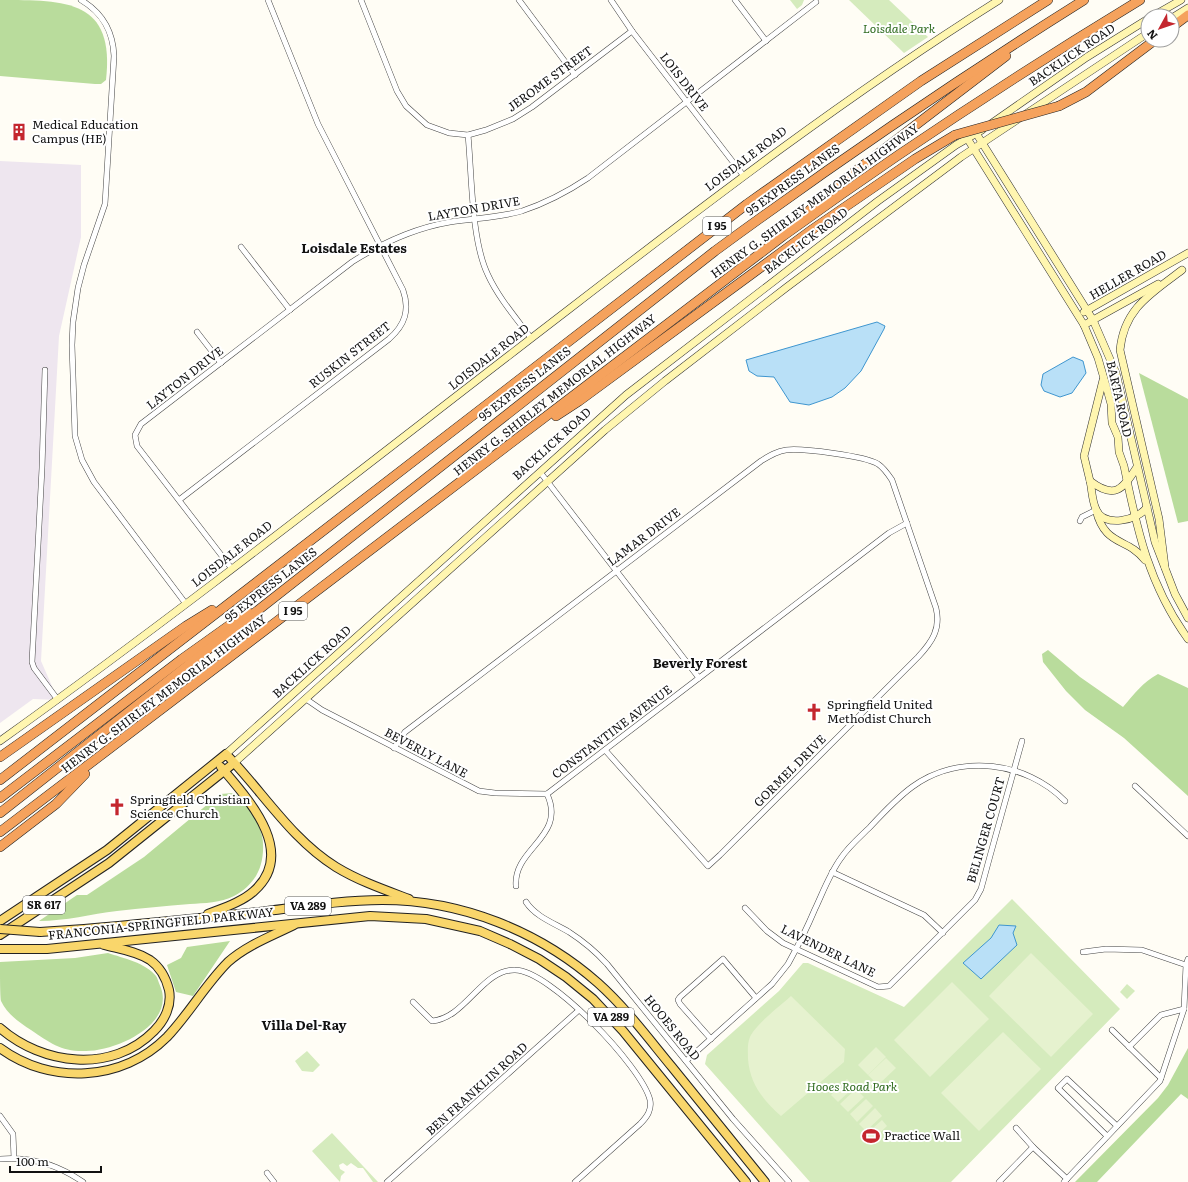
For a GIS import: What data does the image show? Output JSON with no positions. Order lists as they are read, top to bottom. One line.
{"streets":{"highway":["95 EXPRESS LANES","HENRY G. SHIRLEY MEMORIAL HIGHWAY","I 95"],"main road":["BACKLICK ROAD","LOISDALE ROAD","HELLER ROAD","BARTA ROAD","SR 617","VA 289","FRANCONIA-SPRINGFIELD PARKWAY"],"street":["JEROME STREET","LOIS DRIVE","LAYTON DRIVE","RUSKIN STREET","LAMAR DRIVE","CONSTANTINE AVENUE","BEVERLY LANE","GORMEL DRIVE","BELINGER COURT","LAVENDER LANE","HOOES ROAD","BEN FRANKLIN ROAD"]},"crossings":[["BACKLICK ROAD","BARTA ROAD"],["BACKLICK ROAD","BEVERLY LANE"],["JEROME STREET","LOIS DRIVE"],["LOIS DRIVE","LOISDALE ROAD"],["LOIS DRIVE","LAYTON DRIVE"],["LOISDALE ROAD","LAYTON DRIVE"],["LAYTON DRIVE","RUSKIN STREET"],["HELLER ROAD","BARTA ROAD"],["LAMAR DRIVE","CONSTANTINE AVENUE"],["LAMAR DRIVE","BEVERLY LANE"],["LAMAR DRIVE","GORMEL DRIVE"],["CONSTANTINE AVENUE","BEVERLY LANE"],["CONSTANTINE AVENUE","GORMEL DRIVE"],["BELINGER COURT","LAVENDER LANE"]],"districts":["Loisdale Estates","Beverly Forest","Villa Del-Ray"],"parks":["Loisdale Park","Hooes Road Park"],"places":{"building":["Medical Education Campus (HE)"],"church":["Springfield United Methodist Church","Springfield Christian Science Church"],"sports":["Practice Wall"]},"scale_bar":"100 m","north":"bottom left"}
